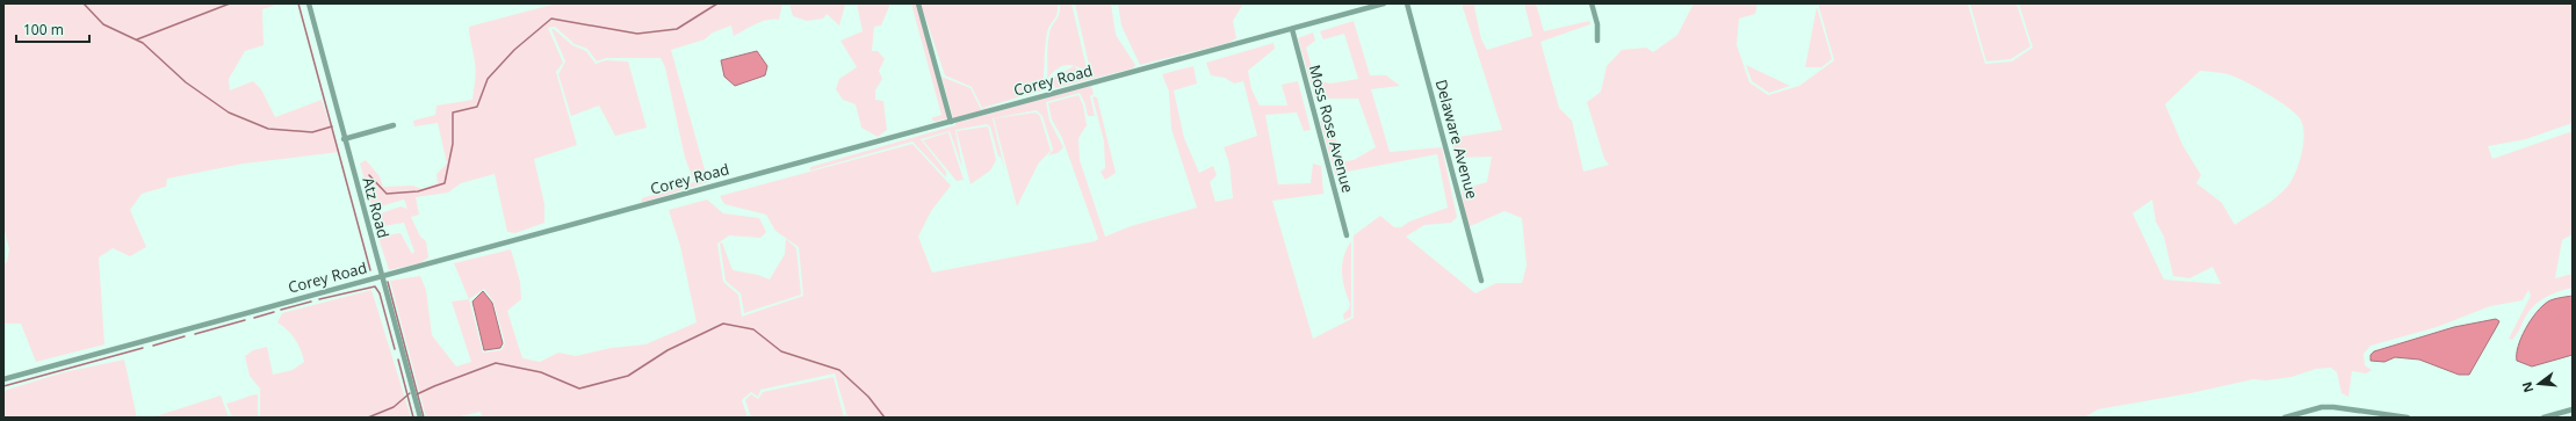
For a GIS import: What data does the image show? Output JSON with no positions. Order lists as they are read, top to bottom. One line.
{"streets":{"street":["Corey Road","Moss Rose Avenue","Delaware Avenue","Atz Road"]},"crossings":[["Corey Road","Moss Rose Avenue"],["Corey Road","Atz Road"]],"scale_bar":"100 m","north":"left"}
